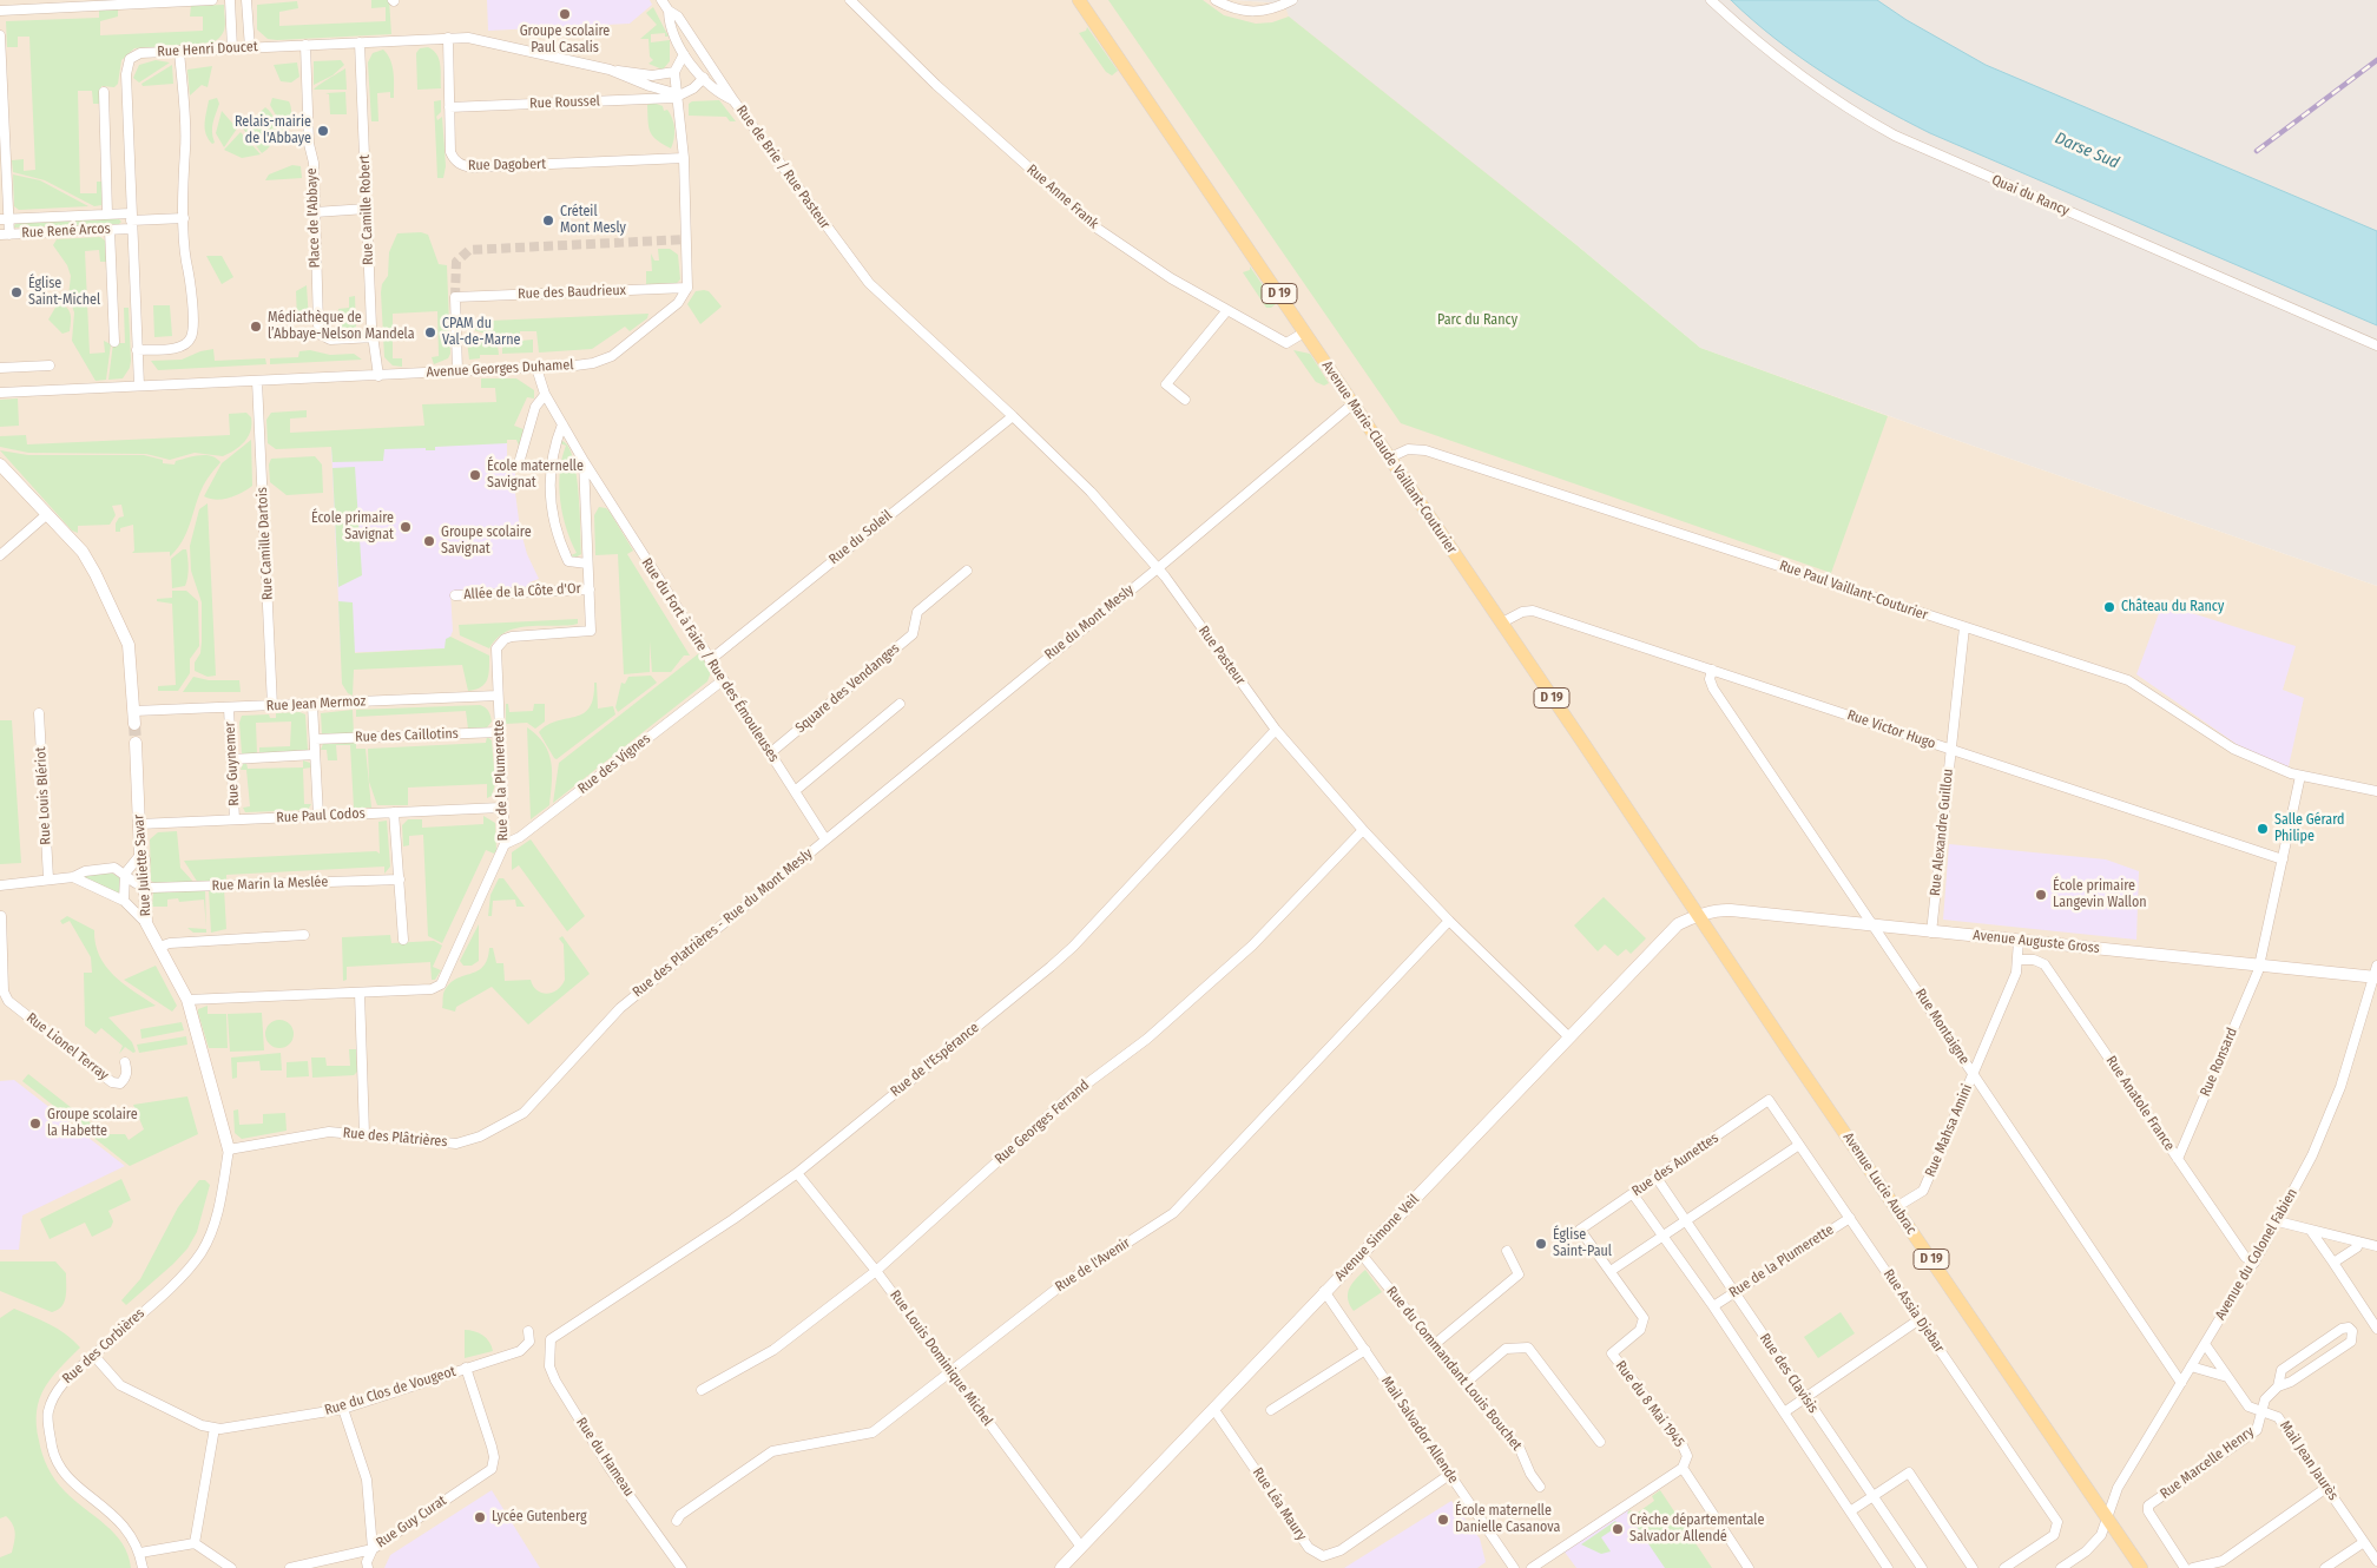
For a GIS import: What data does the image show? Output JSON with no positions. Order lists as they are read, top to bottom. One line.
{"streets":{"main road":["D 19","Avenue Marie-Claude Vaillant-Couturier","Avenue Lucie Aubrac"],"street":["Rue Henri Doucet","Rue Roussel","Rue Dagobert","Rue de Brie / Rue Pasteur","Quai du Rancy","Rue Anne Frank","Rue Camille Robert","Place de l'Abbaye","Rue René Arcos","Rue des Baudrieux","Avenue Georges Duhamel","Rue du Soleil","Rue Camille Dartois","Rue Paul Vaillant-Couturier","Allée de la Côte d'Or","Rue du Mont Mesly","Rue Pasteur","Rue du Fort à Faire / Rue des Émouleuses","Square des Vendanges","Rue Jean Mermoz","Rue Victor Hugo","Rue des Caillotins","Rue Guynemer","Rue des Vignes","Rue de la Plumerette","Rue Louis Blériot","Rue Paul Codos","Rue Alexandre Guillou","Rue Juliette Savar","Rue Marin la Meslée","Rue des Platrières - Rue du Mont Mesly","Avenue Auguste Gross","Rue Montaigne","Rue Lionel Terray","Rue de l'Espérance","Rue Ronsard","Rue Anatole France","Rue Georges Ferrand","Rue Mahsa Amini","Rue des Plâtrières","Rue des Aunettes","Avenue Simone Veil","Avenue du Colonel Fabien","Rue de l'Avenir","Rue Assia Djebar","Rue des Corbières","Rue Louis Dominique Michel","Rue du Commandant Louis Bouchet","Rue des Clavisis","Rue du Clos de Vougeot","Rue du 8 Mai 1945","Mail Salvador Allende","Rue du Hameau","Mail Jean Jaurès","Rue Marcelle Henry","Rue Léa Maury","Rue Guy Curat"]},"crossings":[["Rue Henri Doucet","Rue Roussel"],["Rue Henri Doucet","Rue Dagobert"],["Rue Henri Doucet","Rue Camille Robert"],["Rue Henri Doucet","Place de l'Abbaye"],["Rue Henri Doucet","Rue René Arcos"],["Rue Henri Doucet","Avenue Georges Duhamel"],["Rue Roussel","Rue Dagobert"],["Rue de Brie / Rue Pasteur","Rue Pasteur"],["Rue Anne Frank","Avenue Marie-Claude Vaillant-Couturier"],["Rue Camille Robert","Place de l'Abbaye"],["Rue Camille Robert","Avenue Georges Duhamel"],["Rue des Baudrieux","Avenue Georges Duhamel"],["Avenue Georges Duhamel","Rue Camille Dartois"],["Avenue Georges Duhamel","Rue du Fort à Faire / Rue des Émouleuses"],["Avenue Marie-Claude Vaillant-Couturier","Rue Paul Vaillant-Couturier"],["Avenue Marie-Claude Vaillant-Couturier","Rue du Mont Mesly"],["Avenue Marie-Claude Vaillant-Couturier","Rue Victor Hugo"],["Avenue Marie-Claude Vaillant-Couturier","Avenue Auguste Gross"],["Avenue Marie-Claude Vaillant-Couturier","Avenue Lucie Aubrac"],["Avenue Marie-Claude Vaillant-Couturier","Avenue Simone Veil"],["Rue du Soleil","Rue Pasteur"],["Rue du Soleil","Rue du Fort à Faire / Rue des Émouleuses"],["Rue Camille Dartois","Rue Jean Mermoz"],["Rue Paul Vaillant-Couturier","Rue Alexandre Guillou"],["Rue Paul Vaillant-Couturier","Rue Ronsard"],["Allée de la Côte d'Or","Rue de la Plumerette"],["Rue du Mont Mesly","Rue Pasteur"],["Rue du Mont Mesly","Rue du Fort à Faire / Rue des Émouleuses"],["Rue du Mont Mesly","Rue des Platrières - Rue du Mont Mesly"],["Rue Pasteur","Rue de l'Espérance"],["Rue Pasteur","Rue Georges Ferrand"],["Rue Pasteur","Avenue Simone Veil"],["Rue Pasteur","Rue de l'Avenir"],["Rue du Fort à Faire / Rue des Émouleuses","Square des Vendanges"],["Rue du Fort à Faire / Rue des Émouleuses","Rue des Vignes"],["Rue du Fort à Faire / Rue des Émouleuses","Rue de la Plumerette"],["Rue du Fort à Faire / Rue des Émouleuses","Rue des Platrières - Rue du Mont Mesly"],["Rue Jean Mermoz","Rue Guynemer"],["Rue Jean Mermoz","Rue de la Plumerette"],["Rue Victor Hugo","Rue Alexandre Guillou"],["Rue Victor Hugo","Rue Montaigne"],["Rue Victor Hugo","Rue Ronsard"],["Rue des Caillotins","Rue de la Plumerette"],["Rue Guynemer","Rue Paul Codos"],["Rue des Vignes","Rue de la Plumerette"],["Rue de la Plumerette","Rue Paul Codos"],["Rue de la Plumerette","Rue Juliette Savar"],["Rue de la Plumerette","Rue Assia Djebar"],["Rue de la Plumerette","Rue des Clavisis"],["Rue Paul Codos","Rue Juliette Savar"],["Rue Alexandre Guillou","Avenue Auguste Gross"],["Rue Juliette Savar","Rue Marin la Meslée"],["Rue Juliette Savar","Rue des Plâtrières"],["Rue Juliette Savar","Rue des Corbières"],["Rue des Platrières - Rue du Mont Mesly","Rue des Plâtrières"],["Avenue Auguste Gross","Rue Montaigne"],["Avenue Auguste Gross","Rue Ronsard"],["Avenue Auguste Gross","Rue Mahsa Amini"],["Avenue Auguste Gross","Avenue Lucie Aubrac"],["Avenue Auguste Gross","Avenue Simone Veil"],["Avenue Auguste Gross","Avenue du Colonel Fabien"],["Rue Montaigne","Rue Mahsa Amini"],["Rue Montaigne","Avenue du Colonel Fabien"],["Rue de l'Espérance","Rue Louis Dominique Michel"],["Rue de l'Espérance","Rue du Hameau"],["Rue Ronsard","Rue Anatole France"],["Rue Anatole France","Rue Mahsa Amini"],["Rue Anatole France","Avenue du Colonel Fabien"],["Rue Georges Ferrand","Rue Louis Dominique Michel"],["Rue Mahsa Amini","Avenue Lucie Aubrac"],["Rue des Plâtrières","Rue des Corbières"],["Rue des Aunettes","Rue Assia Djebar"],["Rue des Aunettes","Rue des Clavisis"],["Rue des Aunettes","Rue du 8 Mai 1945"],["Avenue Lucie Aubrac","Avenue Simone Veil"],["Avenue Lucie Aubrac","Avenue du Colonel Fabien"],["Avenue Simone Veil","Rue Louis Dominique Michel"],["Avenue Simone Veil","Rue du Commandant Louis Bouchet"],["Avenue Simone Veil","Mail Salvador Allende"],["Avenue Simone Veil","Rue Léa Maury"],["Avenue du Colonel Fabien","Mail Jean Jaurès"],["Rue de l'Avenir","Rue Louis Dominique Michel"],["Rue des Corbières","Rue du Clos de Vougeot"],["Rue du Clos de Vougeot","Rue Guy Curat"],["Mail Salvador Allende","Rue Léa Maury"],["Mail Jean Jaurès","Rue Marcelle Henry"]],"water":["Darse Sud"],"parks":["Parc du Rancy"],"places":["Groupe scolaire Paul Casalis","Relais-mairie de l'Abbaye","Créteil Mont Mesly","Église Saint-Michel","Médiathèque de l’Abbaye-Nelson Mandela","CPAM du Val-de-Marne","École maternelle Savignat","École primaire Savignat","Groupe scolaire Savignat","Château du Rancy","Salle Gérard Philipe","École primaire Langevin Wallon","Groupe scolaire la Habette","Église Saint-Paul","Lycée Gutenberg","École maternelle Danielle Casanova","Crèche départementale Salvador Allendé"]}
